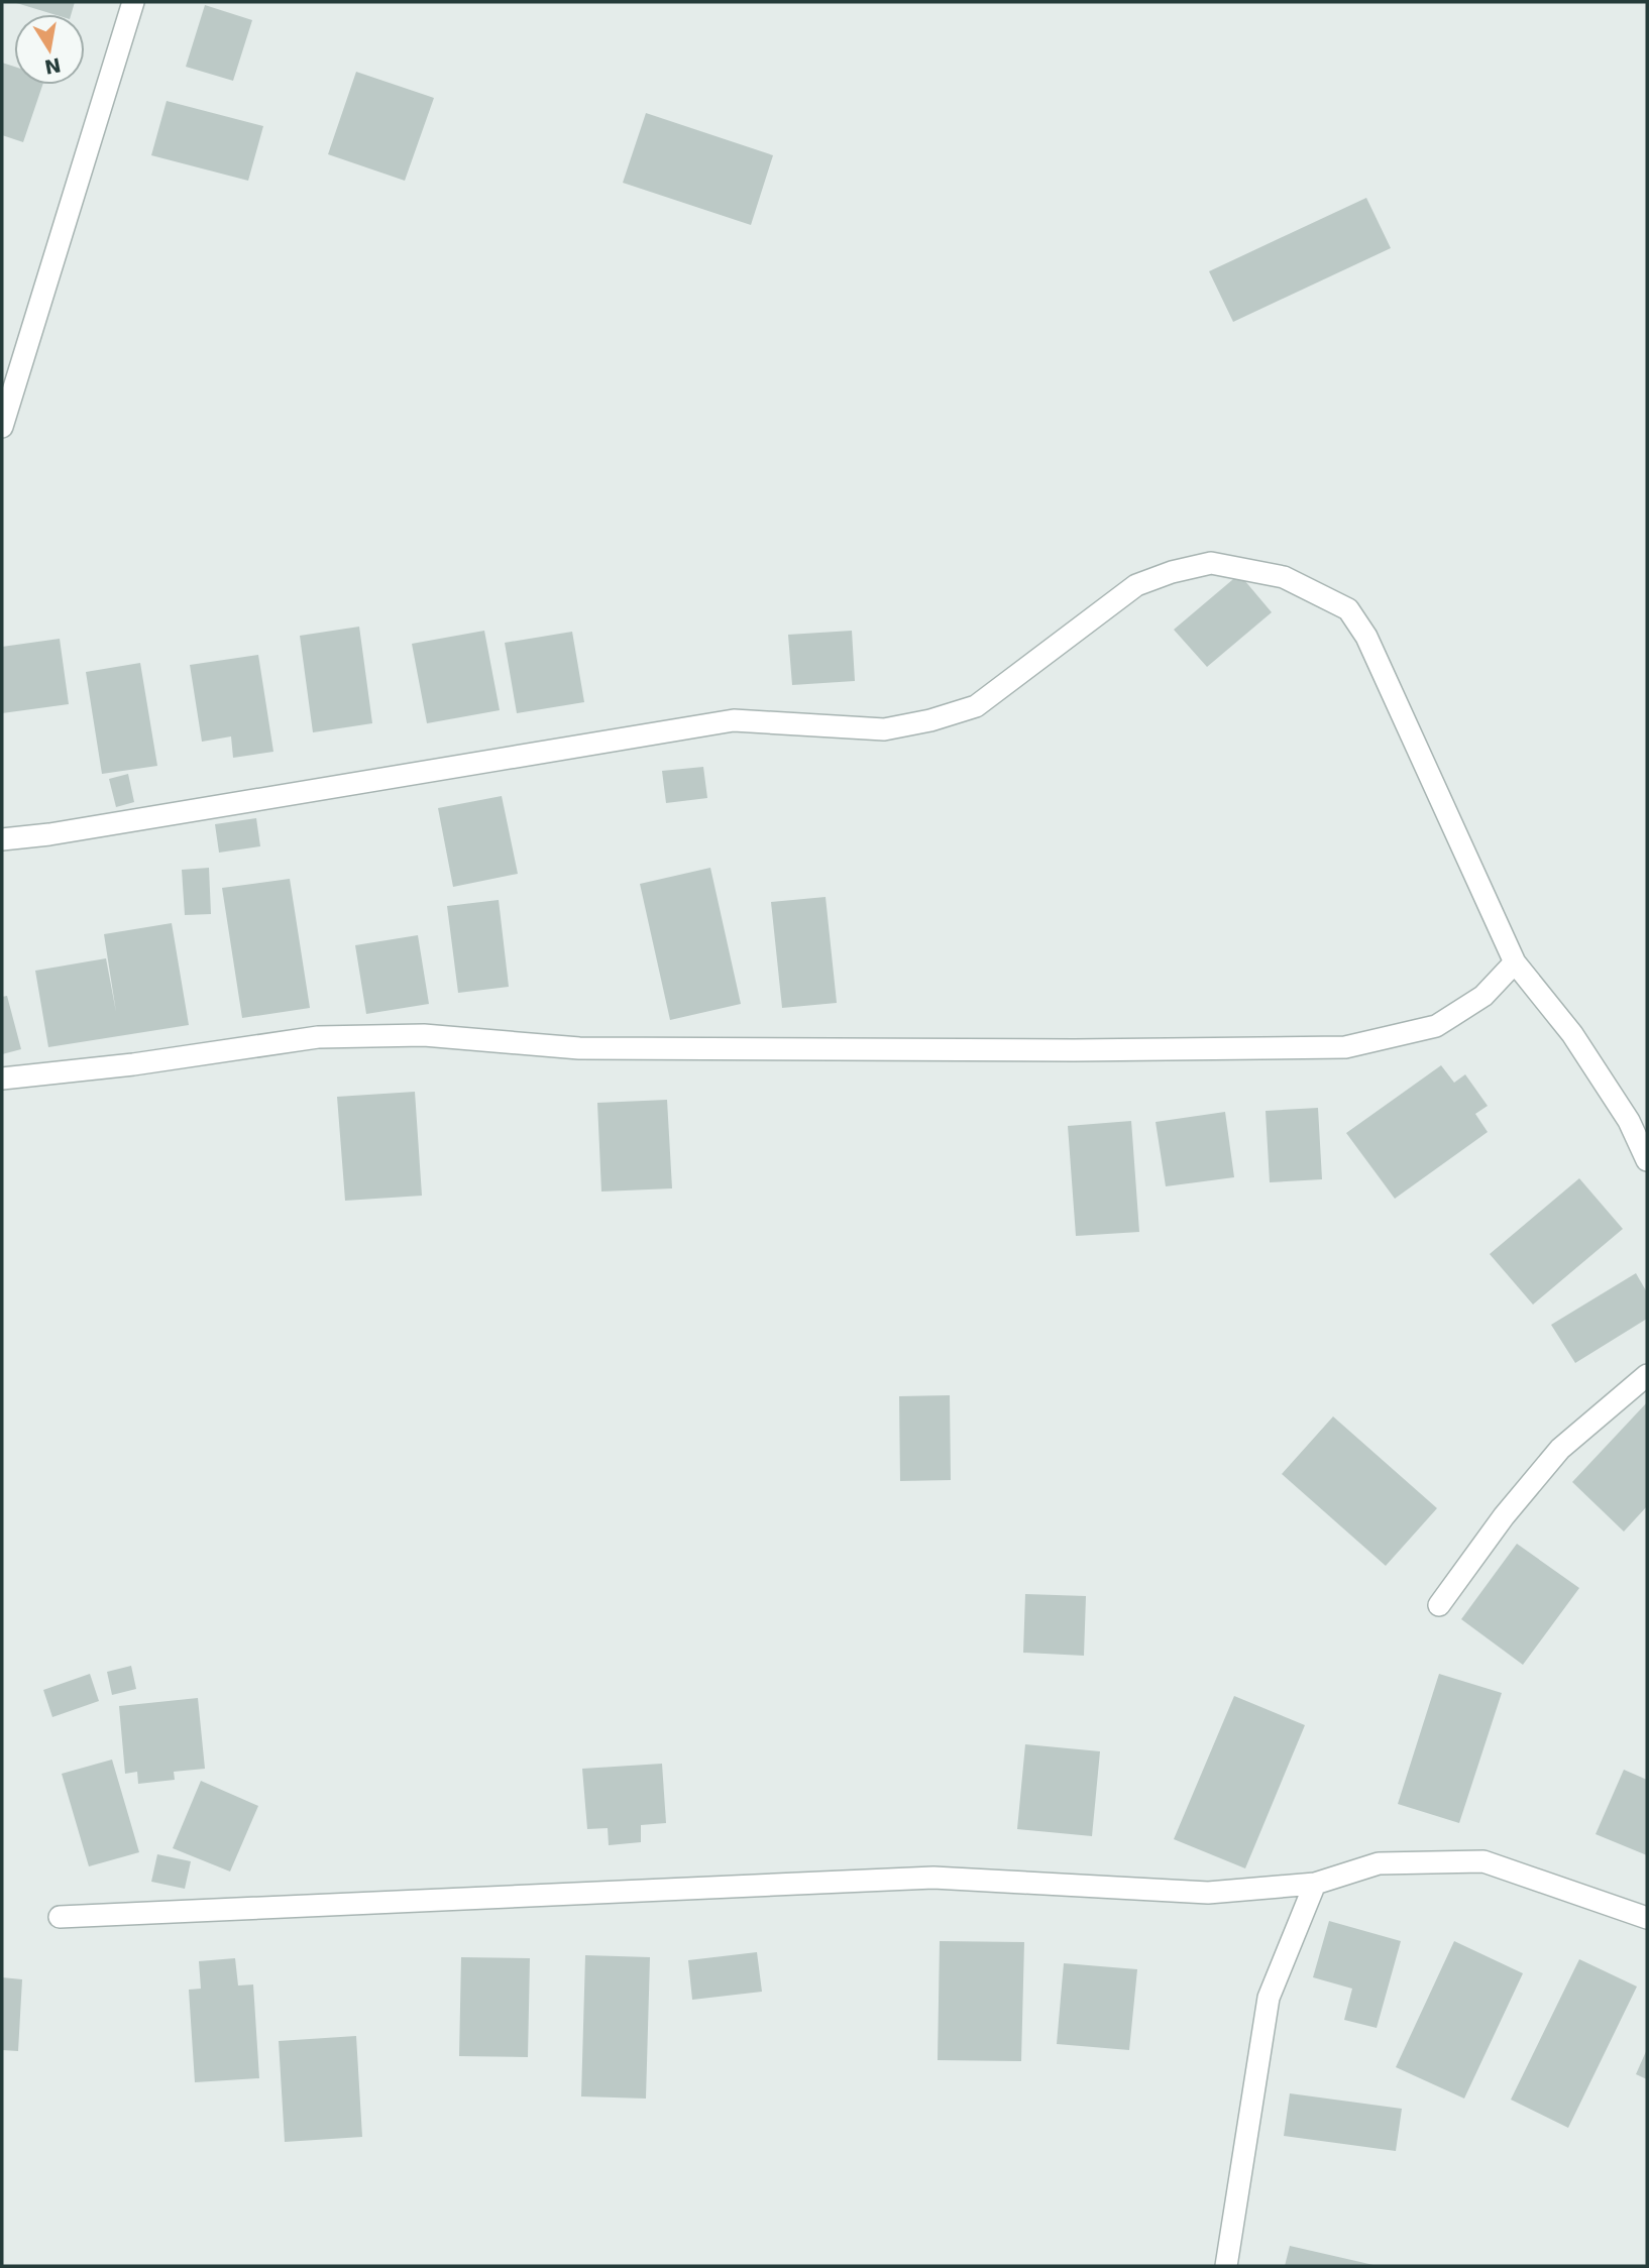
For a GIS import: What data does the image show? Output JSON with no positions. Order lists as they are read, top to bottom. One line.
{"north":"bottom"}
